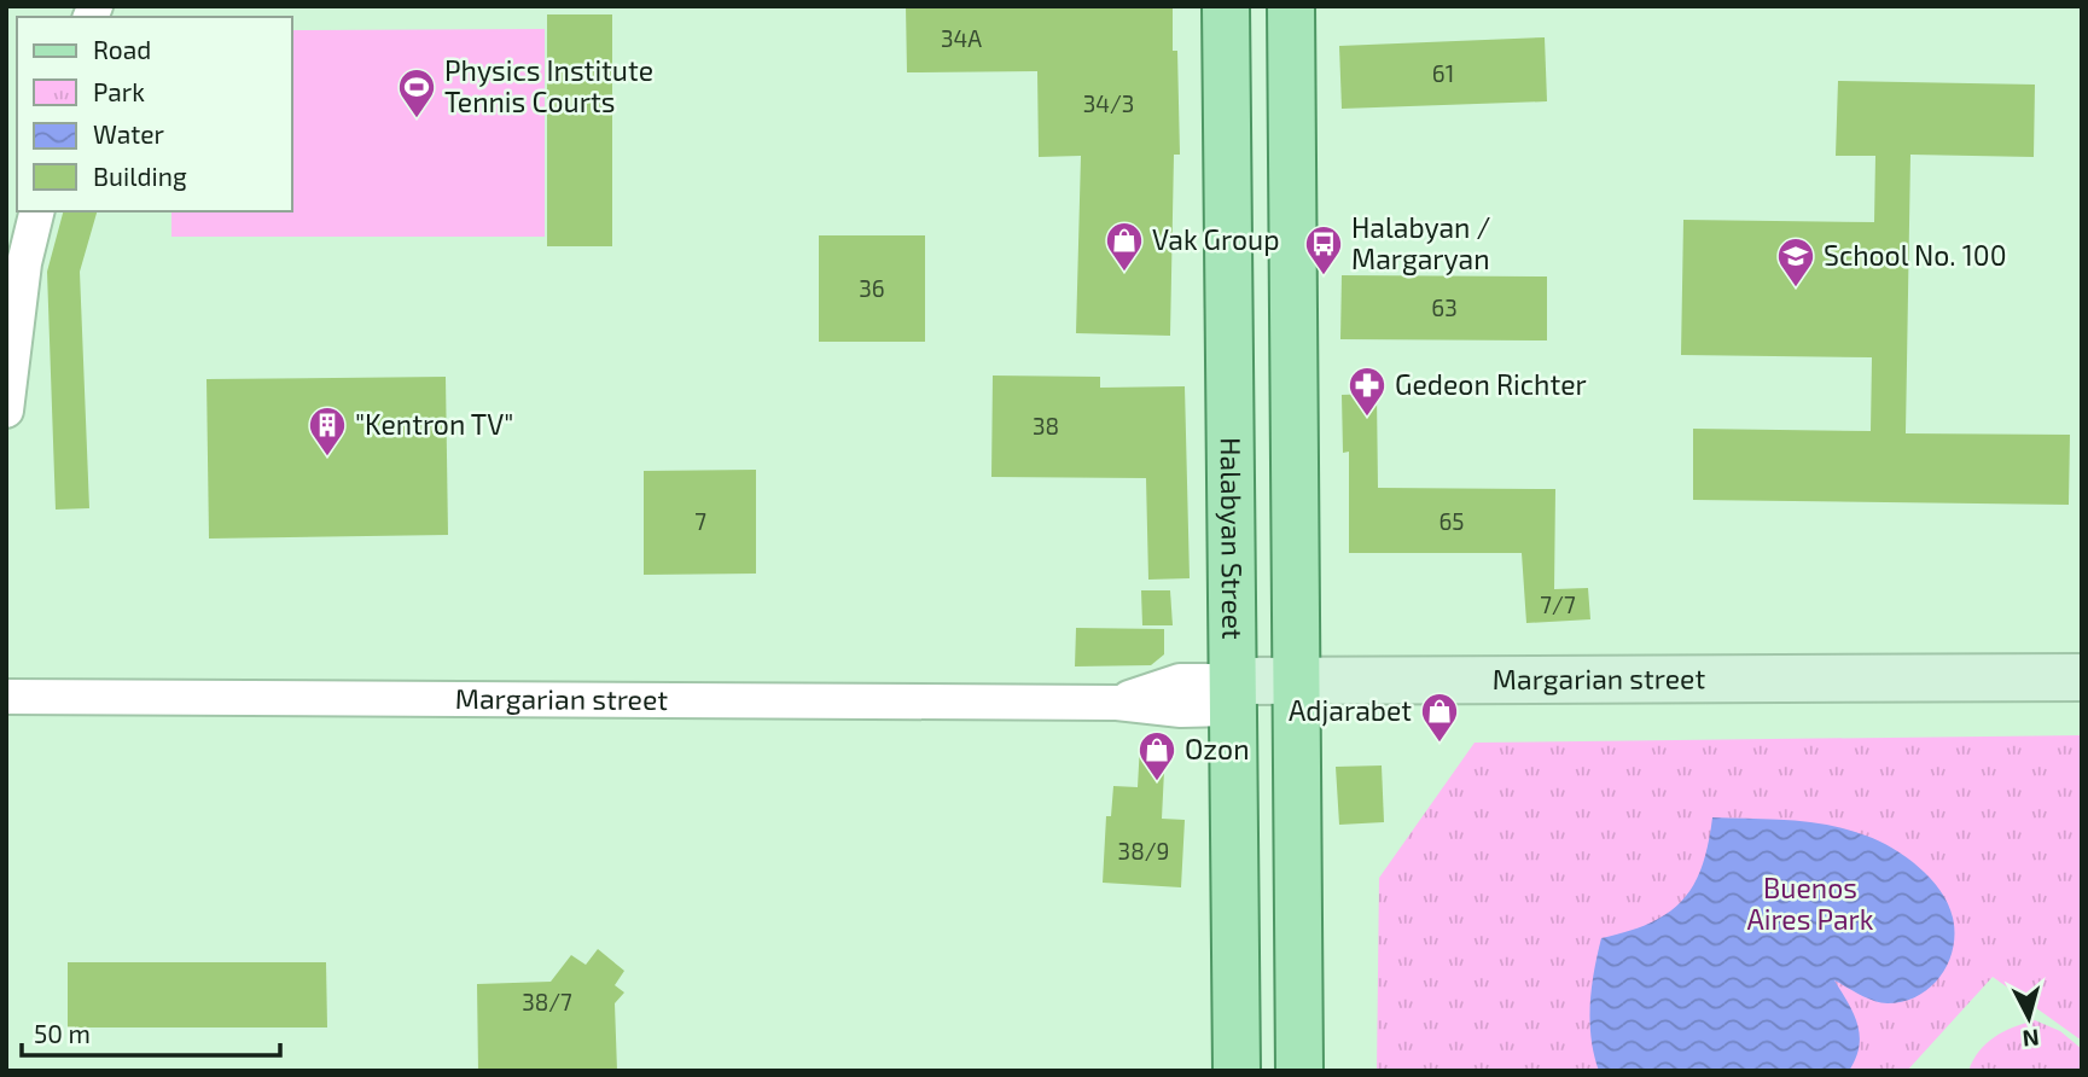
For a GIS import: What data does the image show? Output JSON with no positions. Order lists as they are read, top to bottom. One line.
{"streets":{"main road":["Halabyan Street","Margarian street"]},"crossings":[["Halabyan Street","Margarian street"]],"parks":["Buenos Aires Park"],"places":{"sports":["Physics Institute Tennis Courts"],"shop":["Vak Group","Adjarabet","Ozon"],"bus stop":["Halabyan / Margaryan"],"school or university":["School No. 100"],"pharmacy":["Gedeon Richter"],"building":["\"Kentron TV\""]},"house_numbers":["34A","61","34/3","36","63","38","7","65","7/7","38/9","38/7"],"legend":["Road","Park","Water","Building"],"scale_bar":"50 m","north":"bottom"}
